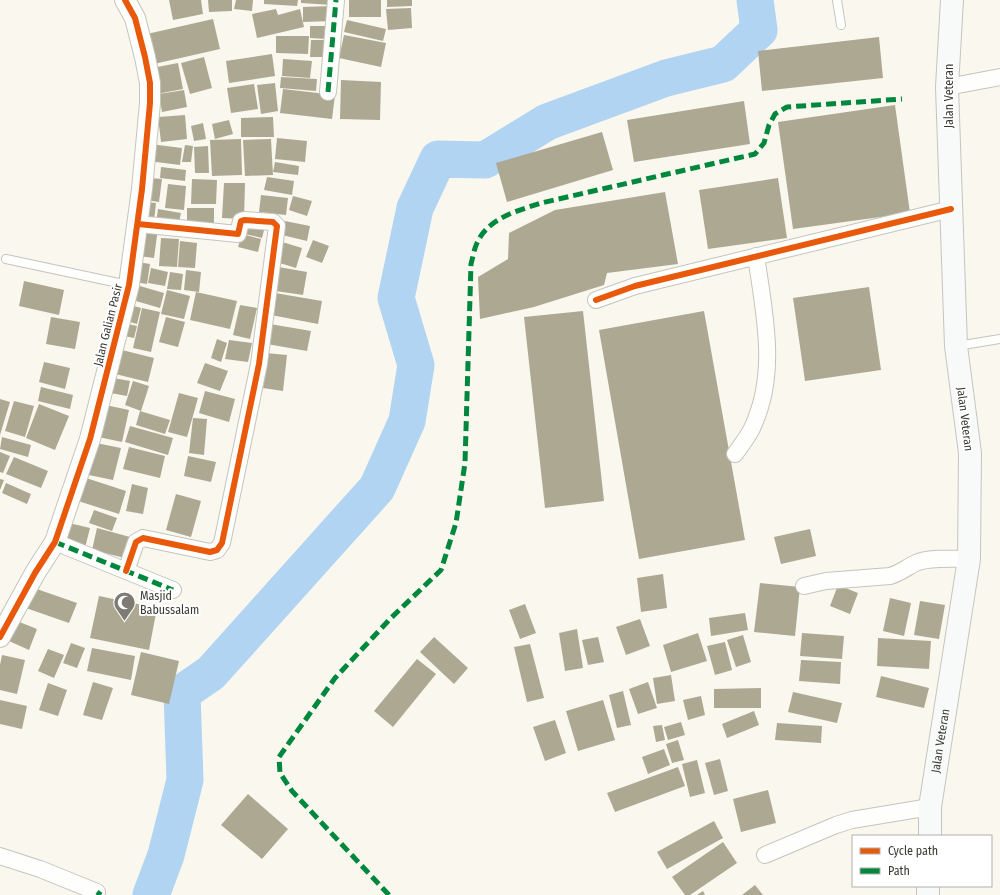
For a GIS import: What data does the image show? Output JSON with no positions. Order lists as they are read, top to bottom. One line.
{"streets":{"main road":["Jalan Veteran"],"street":["Jalan Galian Pasir"]},"places":{"mosque":["Masjid Babussalam"]},"legend":["Cycle path","Path"]}
